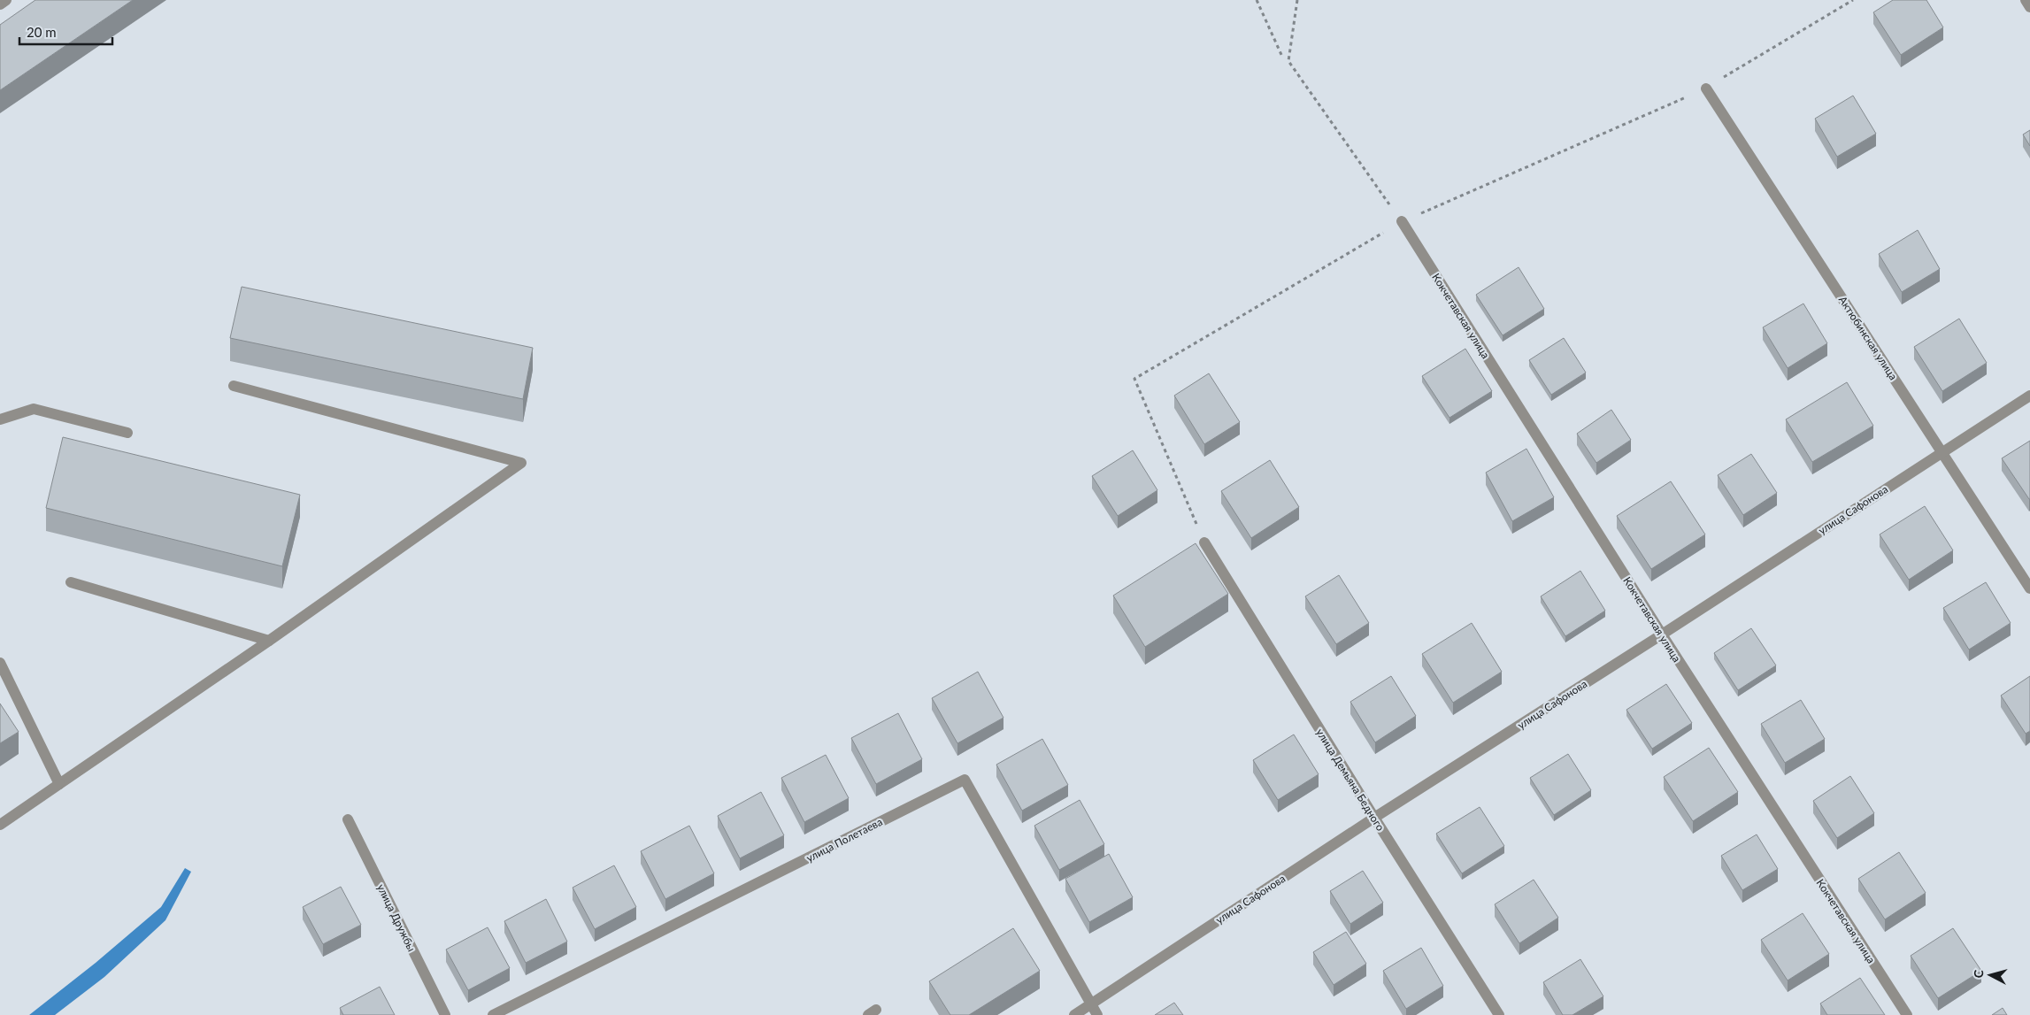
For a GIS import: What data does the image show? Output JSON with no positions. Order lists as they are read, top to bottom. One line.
{"streets":{"street":["Кокчетавская улица","Актюбинская улица","улица Сафонова","улица Демьяна Бедного","улица Полетаева","улица Дружбы"]},"crossings":[["Кокчетавская улица","улица Сафонова"],["Актюбинская улица","улица Сафонова"],["улица Сафонова","улица Демьяна Бедного"],["улица Сафонова","улица Полетаева"]],"scale_bar":"20 m","north":"left"}
